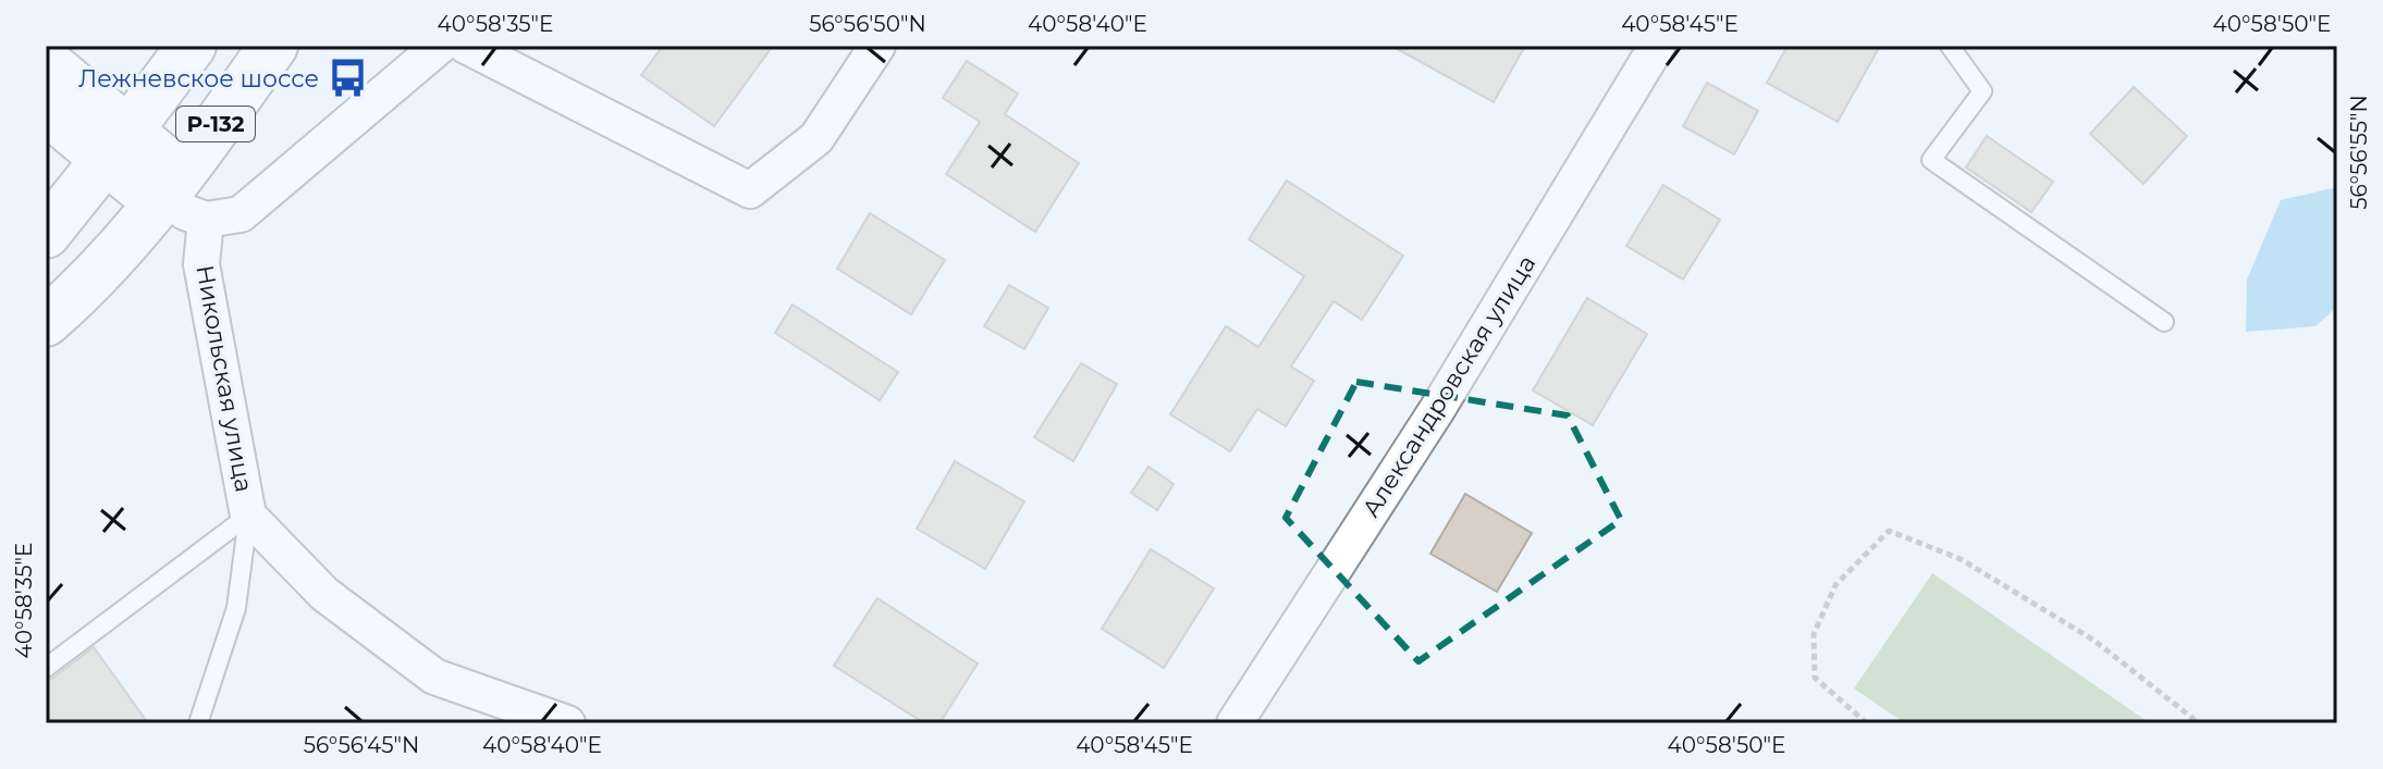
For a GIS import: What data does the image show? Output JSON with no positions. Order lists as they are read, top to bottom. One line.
{"streets":{"main road":["Р-132"],"street":["Никольская улица","Александровская улица"]},"places":{"bus stop":["Лежневское шоссе"]},"coordinates":["40°58'35\"E","56°56'50\"N","40°58'40\"E","40°58'45\"E","40°58'50\"E","56°56'55\"N","56°56'45\"N"]}
